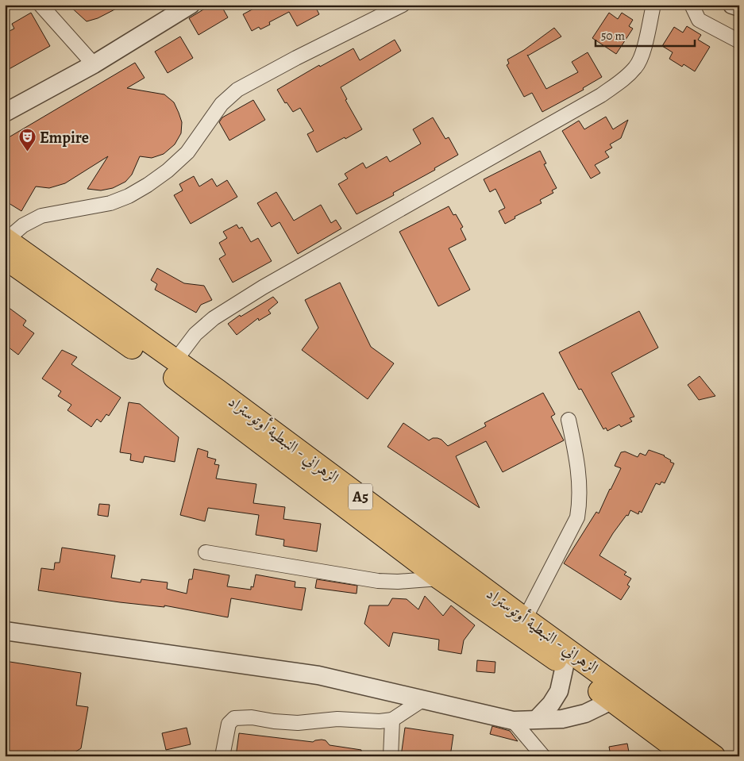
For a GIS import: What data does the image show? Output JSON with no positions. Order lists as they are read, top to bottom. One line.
{"streets":{"highway":["الزهراني - النبطية أوتوستراد","A5"]},"places":{"theatre":["Empire"]},"scale_bar":"50 m"}
